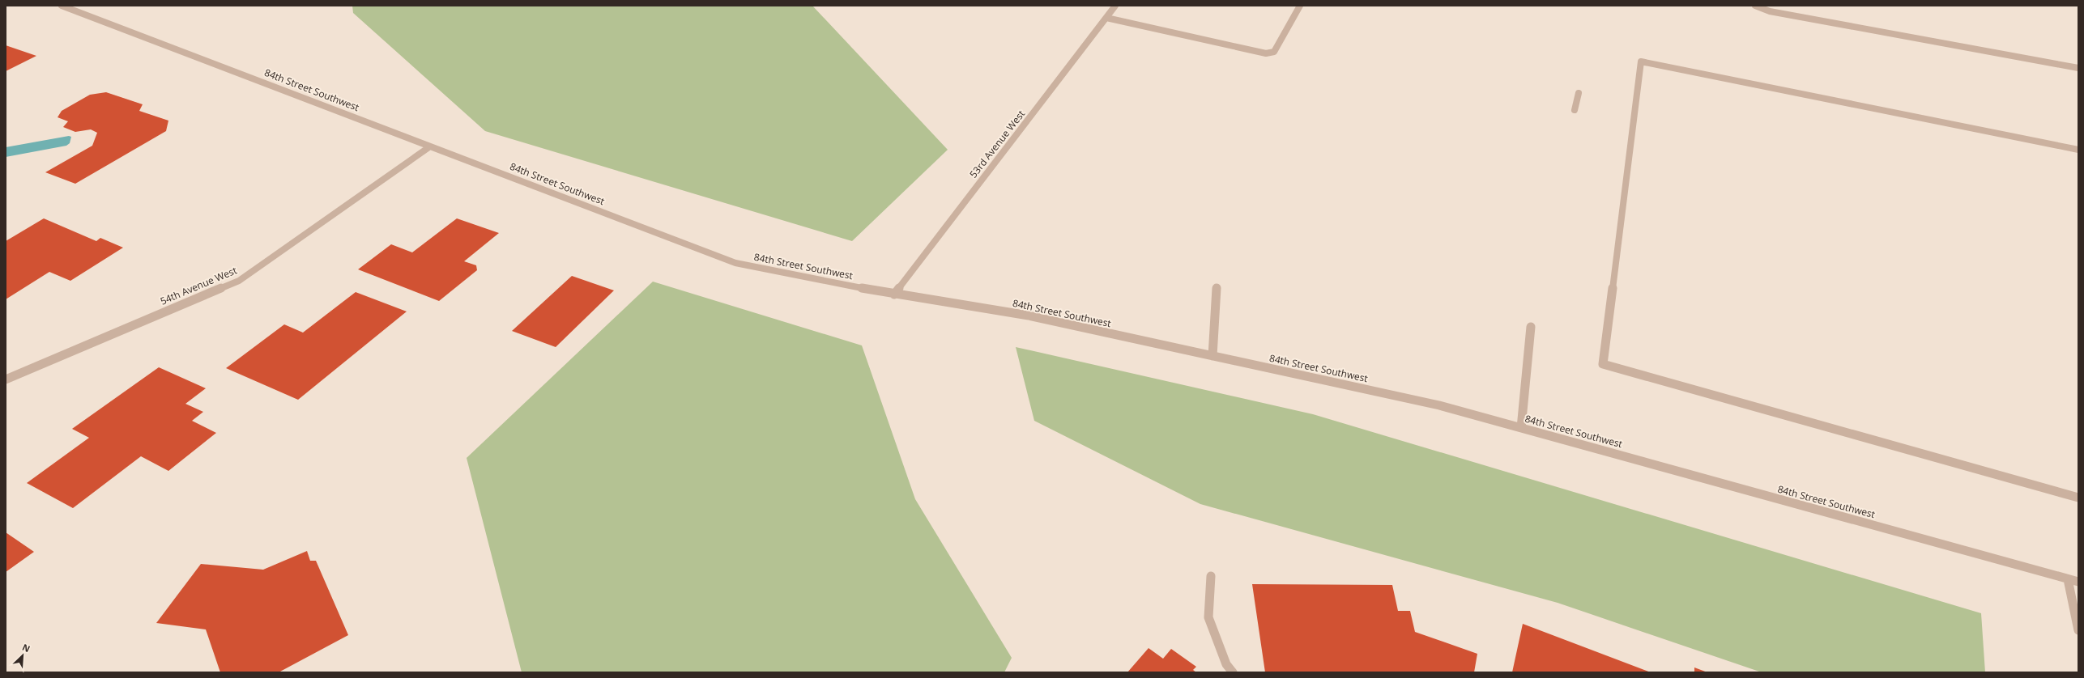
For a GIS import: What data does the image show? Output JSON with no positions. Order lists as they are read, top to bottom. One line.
{"streets":{"street":["84th Street Southwest","53rd Avenue West","54th Avenue West"]},"crossings":[["84th Street Southwest","53rd Avenue West"],["84th Street Southwest","54th Avenue West"]],"north":"top right"}
